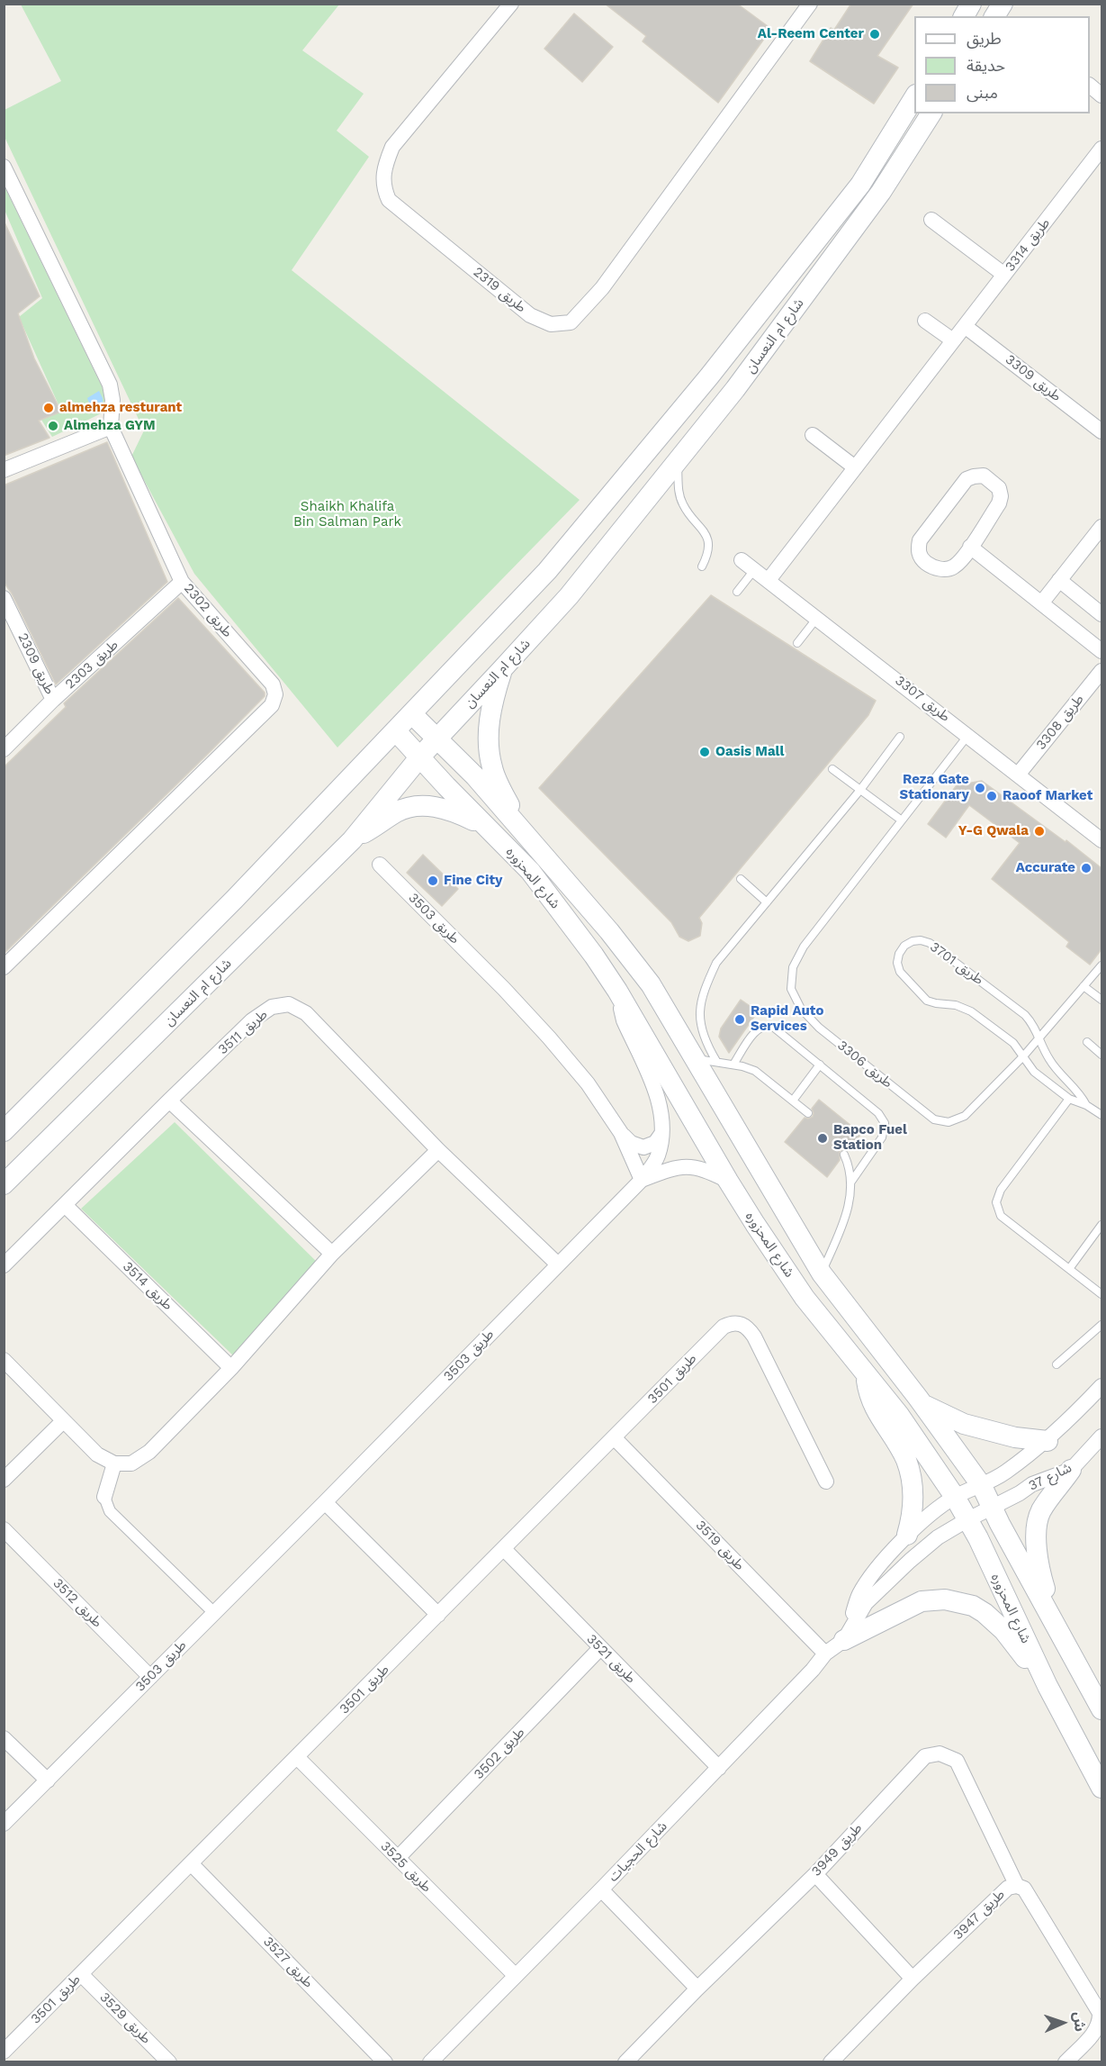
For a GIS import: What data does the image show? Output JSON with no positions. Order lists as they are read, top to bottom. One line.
{"streets":{"main road":["شارع ام النعسان","شارع المحزوره"],"street":["طريق 3314","طريق 2319","طريق 3309","طريق 2302","طريق 2309","طريق 2303","طريق 3307","طريق 3308","طريق 3503","طريق 3511","طريق 3514","طريق 3501","شارع 37","طريق 3519","طريق 3512","طريق 3521","طريق 3502","طريق 3949","شارع الحجيات","طريق 3525","طريق 3947","طريق 3527","طريق 3529"],"lane":["طريق 3701","طريق 3306"]},"crossings":[["طريق 3314","طريق 3309"],["طريق 3314","طريق 3307"],["شارع ام النعسان","شارع المحزوره"],["طريق 2302","طريق 2303"],["طريق 2309","طريق 2303"],["طريق 3307","طريق 3308"],["طريق 3307","طريق 3306"],["شارع المحزوره","شارع 37"],["شارع المحزوره","شارع الحجيات"],["طريق 3503","طريق 3511"],["طريق 3503","طريق 3512"],["طريق 3701","طريق 3306"],["طريق 3511","طريق 3514"],["طريق 3501","طريق 3519"],["طريق 3501","طريق 3521"],["طريق 3501","طريق 3525"],["طريق 3501","طريق 3527"],["طريق 3501","طريق 3529"],["شارع 37","شارع الحجيات"],["طريق 3519","شارع الحجيات"],["طريق 3521","طريق 3502"],["طريق 3521","شارع الحجيات"],["طريق 3502","طريق 3525"],["طريق 3949","طريق 3947"],["شارع الحجيات","طريق 3525"]],"parks":["Shaikh Khalifa Bin Salman Park"],"places":["Al-Reem Center","almehza resturant","Almehza GYM","Oasis Mall","Reza Gate Stationary","Raoof Market","Y-G Qwala","Accurate","Fine City","Rapid Auto Services","Bapco Fuel Station"],"legend":["طريق","حديقة","مبنى"],"north":"right"}
